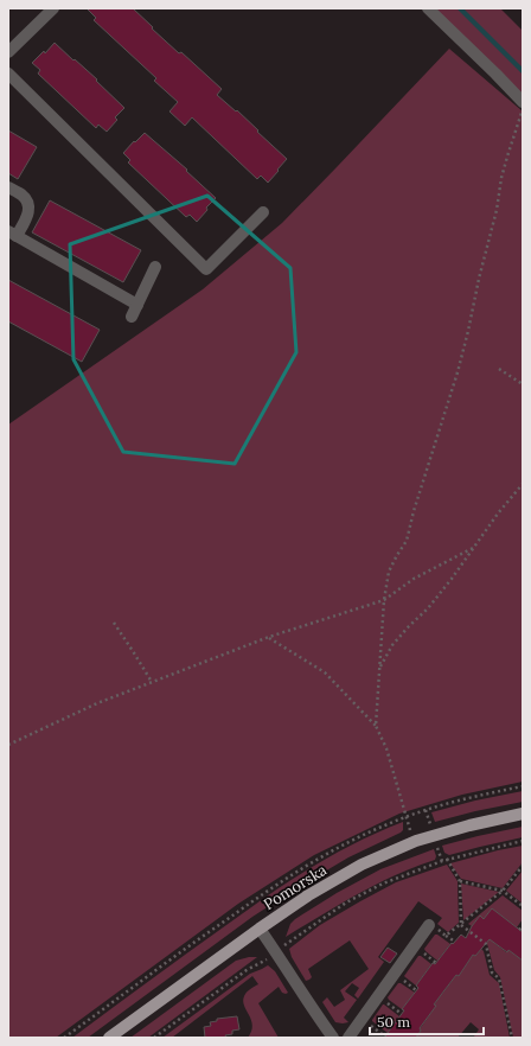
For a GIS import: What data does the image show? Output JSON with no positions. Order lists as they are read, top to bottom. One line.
{"streets":{"main road":["Pomorska"]},"scale_bar":"50 m"}
